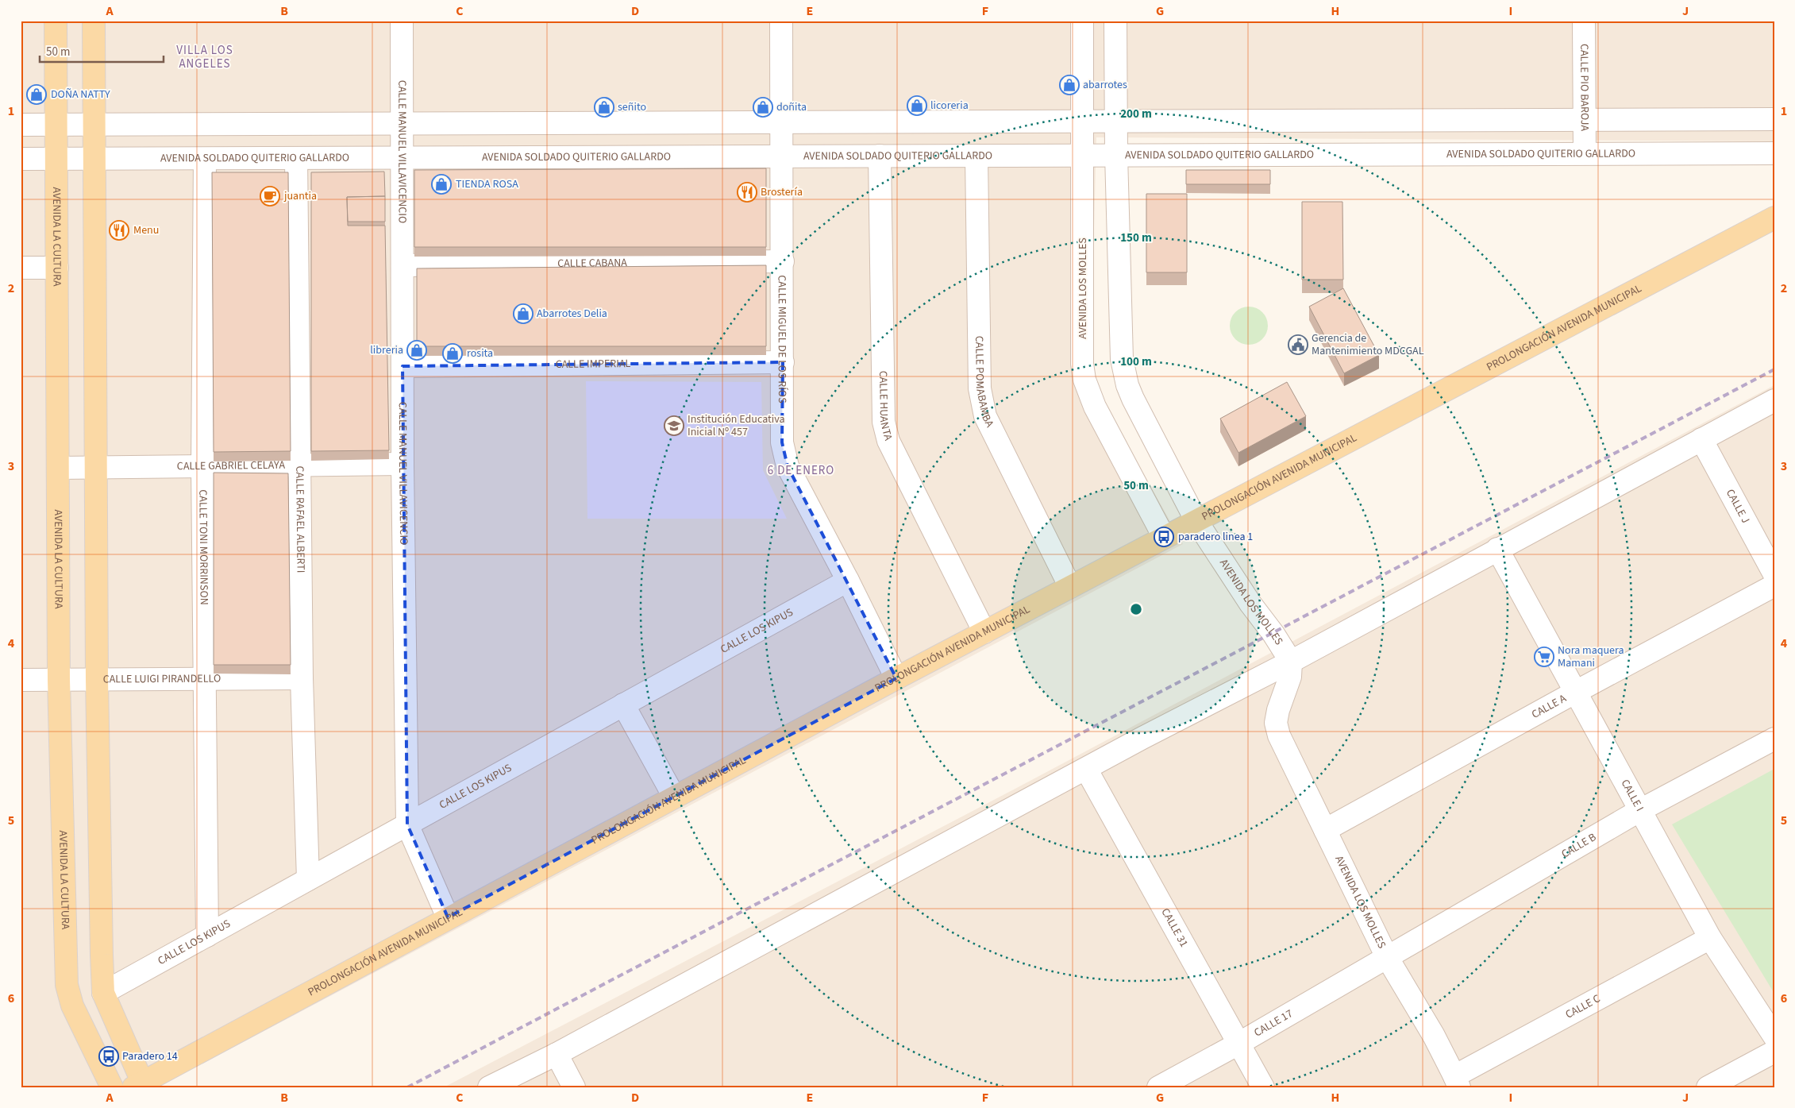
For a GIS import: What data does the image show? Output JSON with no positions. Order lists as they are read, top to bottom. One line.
{"streets":{"main road":["AVENIDA LA CULTURA","PROLONGACIÓN AVENIDA MUNICIPAL"],"street":["CALLE PIO BAROJA","CALLE MANUEL VILLAVICENCIO","AVENIDA SOLDADO QUITERIO GALLARDO","CALLE CABANA","AVENIDA LOS MOLLES","CALLE MIGUEL DE LOS RÍOS","CALLE IMPERIAL","CALLE POMABAMBA","CALLE HUANTA","CALLE GABRIEL CELAYA","CALLE J","CALLE RAFAEL ALBERTI","CALLE TONI MORRINSON","CALLE LOS KIPUS","CALLE LUIGI PIRANDELLO","CALLE A","CALLE I","CALLE B","CALLE 31","CALLE C","CALLE 17"]},"crossings":[["CALLE PIO BAROJA","AVENIDA SOLDADO QUITERIO GALLARDO"],["CALLE MANUEL VILLAVICENCIO","AVENIDA SOLDADO QUITERIO GALLARDO"],["CALLE MANUEL VILLAVICENCIO","CALLE CABANA"],["CALLE MANUEL VILLAVICENCIO","PROLONGACIÓN AVENIDA MUNICIPAL"],["CALLE MANUEL VILLAVICENCIO","CALLE IMPERIAL"],["CALLE MANUEL VILLAVICENCIO","CALLE GABRIEL CELAYA"],["CALLE MANUEL VILLAVICENCIO","CALLE LOS KIPUS"],["AVENIDA SOLDADO QUITERIO GALLARDO","AVENIDA LA CULTURA"],["AVENIDA SOLDADO QUITERIO GALLARDO","AVENIDA LOS MOLLES"],["AVENIDA SOLDADO QUITERIO GALLARDO","CALLE MIGUEL DE LOS RÍOS"],["AVENIDA SOLDADO QUITERIO GALLARDO","CALLE POMABAMBA"],["AVENIDA SOLDADO QUITERIO GALLARDO","CALLE HUANTA"],["AVENIDA SOLDADO QUITERIO GALLARDO","CALLE RAFAEL ALBERTI"],["AVENIDA SOLDADO QUITERIO GALLARDO","CALLE TONI MORRINSON"],["AVENIDA LA CULTURA","CALLE GABRIEL CELAYA"],["AVENIDA LA CULTURA","CALLE LUIGI PIRANDELLO"],["CALLE CABANA","CALLE MIGUEL DE LOS RÍOS"],["AVENIDA LOS MOLLES","PROLONGACIÓN AVENIDA MUNICIPAL"],["AVENIDA LOS MOLLES","CALLE A"],["AVENIDA LOS MOLLES","CALLE B"],["AVENIDA LOS MOLLES","CALLE C"],["AVENIDA LOS MOLLES","CALLE 17"],["PROLONGACIÓN AVENIDA MUNICIPAL","CALLE MIGUEL DE LOS RÍOS"],["PROLONGACIÓN AVENIDA MUNICIPAL","CALLE POMABAMBA"],["PROLONGACIÓN AVENIDA MUNICIPAL","CALLE HUANTA"],["CALLE MIGUEL DE LOS RÍOS","CALLE IMPERIAL"],["CALLE MIGUEL DE LOS RÍOS","CALLE LOS KIPUS"],["CALLE GABRIEL CELAYA","CALLE RAFAEL ALBERTI"],["CALLE GABRIEL CELAYA","CALLE TONI MORRINSON"],["CALLE RAFAEL ALBERTI","CALLE LOS KIPUS"],["CALLE RAFAEL ALBERTI","CALLE LUIGI PIRANDELLO"],["CALLE TONI MORRINSON","CALLE LOS KIPUS"],["CALLE TONI MORRINSON","CALLE LUIGI PIRANDELLO"],["CALLE A","CALLE I"],["CALLE I","CALLE B"],["CALLE I","CALLE C"],["CALLE B","CALLE 17"],["CALLE 31","CALLE 17"]],"districts":["VILLA LOS ANGELES","6 DE ENERO"],"places":{"shop":["abarrotes","DOÑA NATTY","licoreria","señito","doñita","TIENDA ROSA","Abarrotes Delia","libreria","rosita"],"restaurant":["Brostería","Menu"],"cafe":["juantia"],"public building":["Gerencia de Mantenimiento MDCGAL"],"school or university":["Institución Educativa Inicial Nº 457"],"bus stop":["paradero linea 1","Paradero 14"],"supermarket":["Nora maquera Mamani"]},"scale_bar":"50 m","grid":{"columns":["A","B","C","D","E","F","G","H","I","J"],"rows":["1","2","3","4","5","6"]},"rings":["200 m","150 m","100 m","50 m"]}
